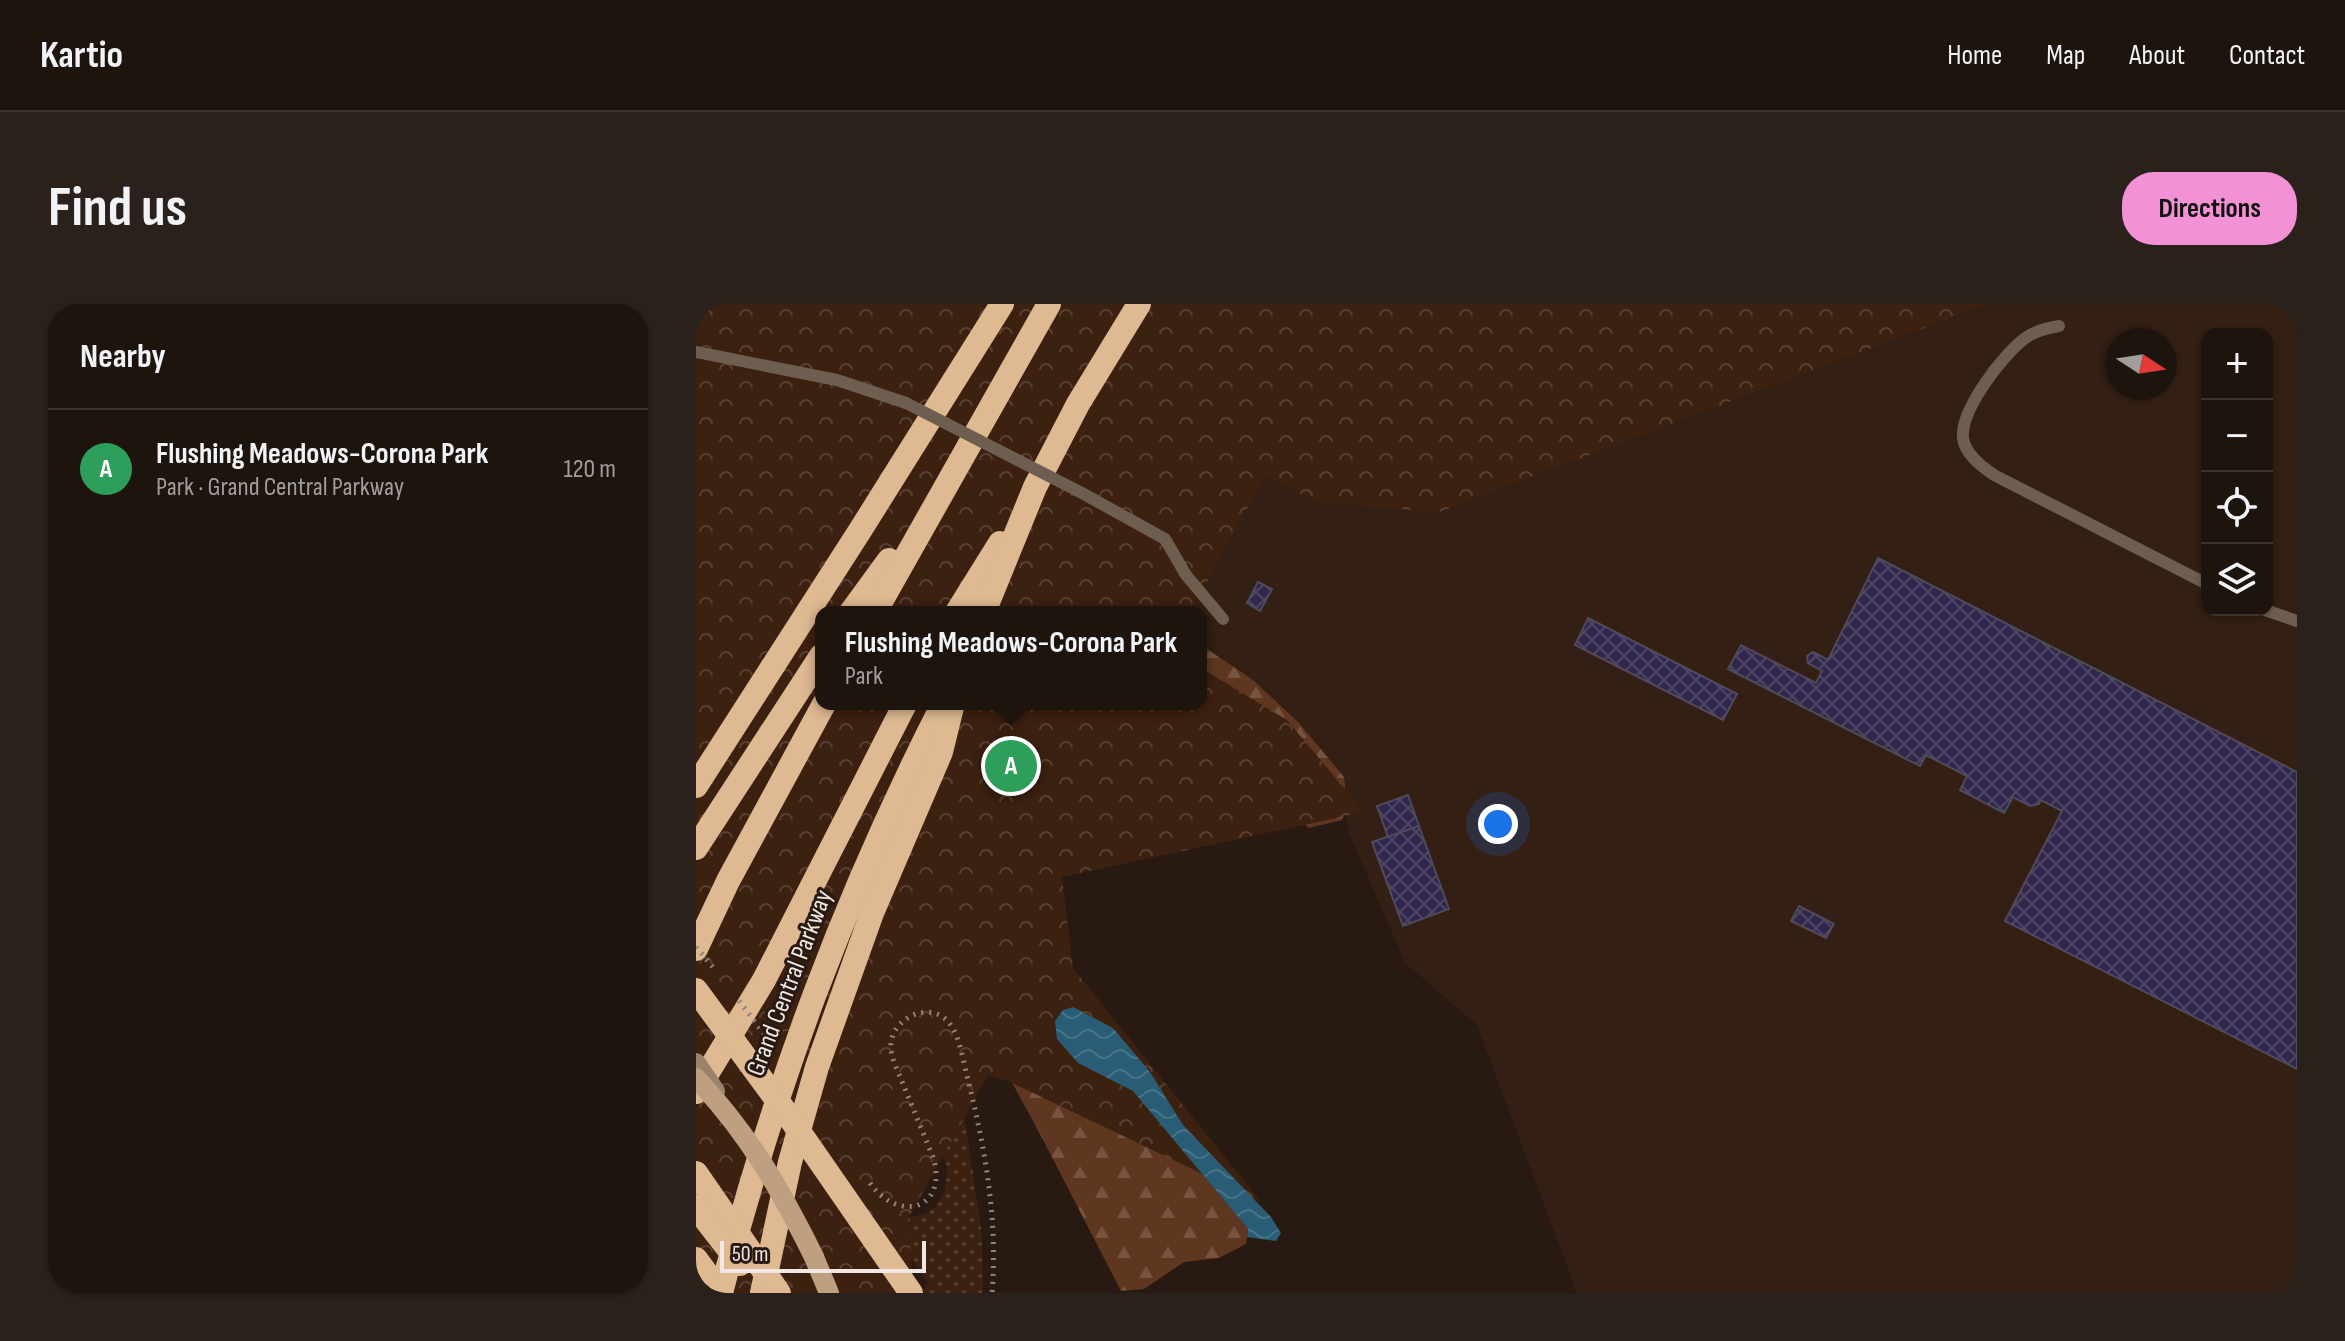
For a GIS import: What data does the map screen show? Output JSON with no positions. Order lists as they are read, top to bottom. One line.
{"streets":{"highway":["Grand Central Parkway"]},"scale_bar":"50 m","north":"right","page":{"header":"Kartio","nav":["Home","Map","About","Contact"],"buttons":"Directions","title":"Find us","heading":"Nearby","map_buttons":["+","−"],"list":[{"mark":"A","name":"Flushing Meadows-Corona Park","note":"Park · Grand Central Parkway","value":"120 m"}],"popup":["Flushing Meadows-Corona Park","Park"],"pins":"A","scale":"50 m"}}
